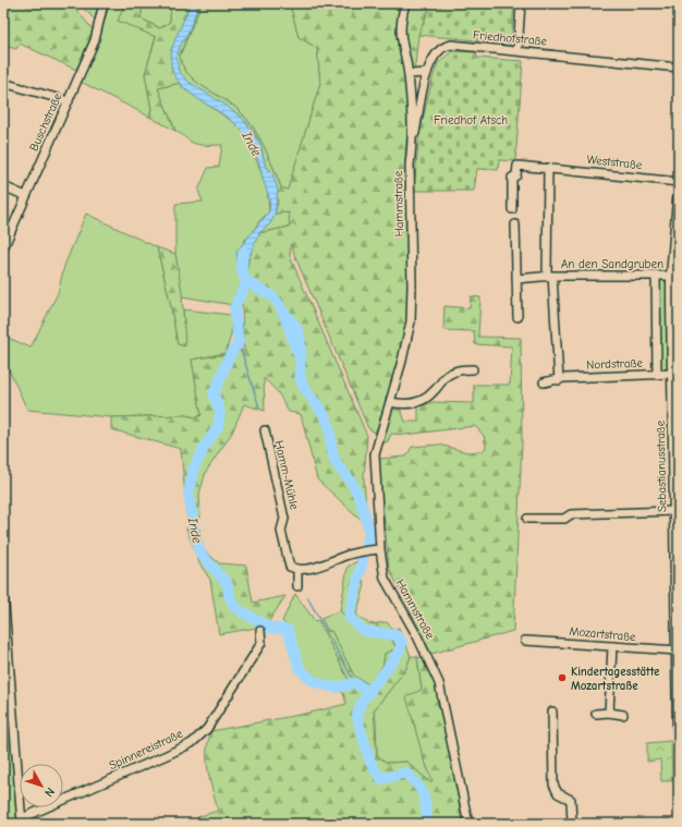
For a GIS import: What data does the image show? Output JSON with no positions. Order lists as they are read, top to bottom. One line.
{"streets":{"main road":["Sebastianusstraße"],"street":["Friedhofstraße","Buschstraße","Weststraße","Hammstraße","An den Sandgruben","Nordstraße","Hamm-Mühle","Mozartstraße","Spinnereistraße"]},"crossings":[["Friedhofstraße","Hammstraße"],["Weststraße","An den Sandgruben"],["An den Sandgruben","Nordstraße"],["An den Sandgruben","Sebastianusstraße"],["Nordstraße","Sebastianusstraße"],["Sebastianusstraße","Mozartstraße"]],"water":["Inde"],"parks":["Friedhof Atsch"],"places":["Kindertagesstätte Mozartstraße"],"north":"bottom right"}
